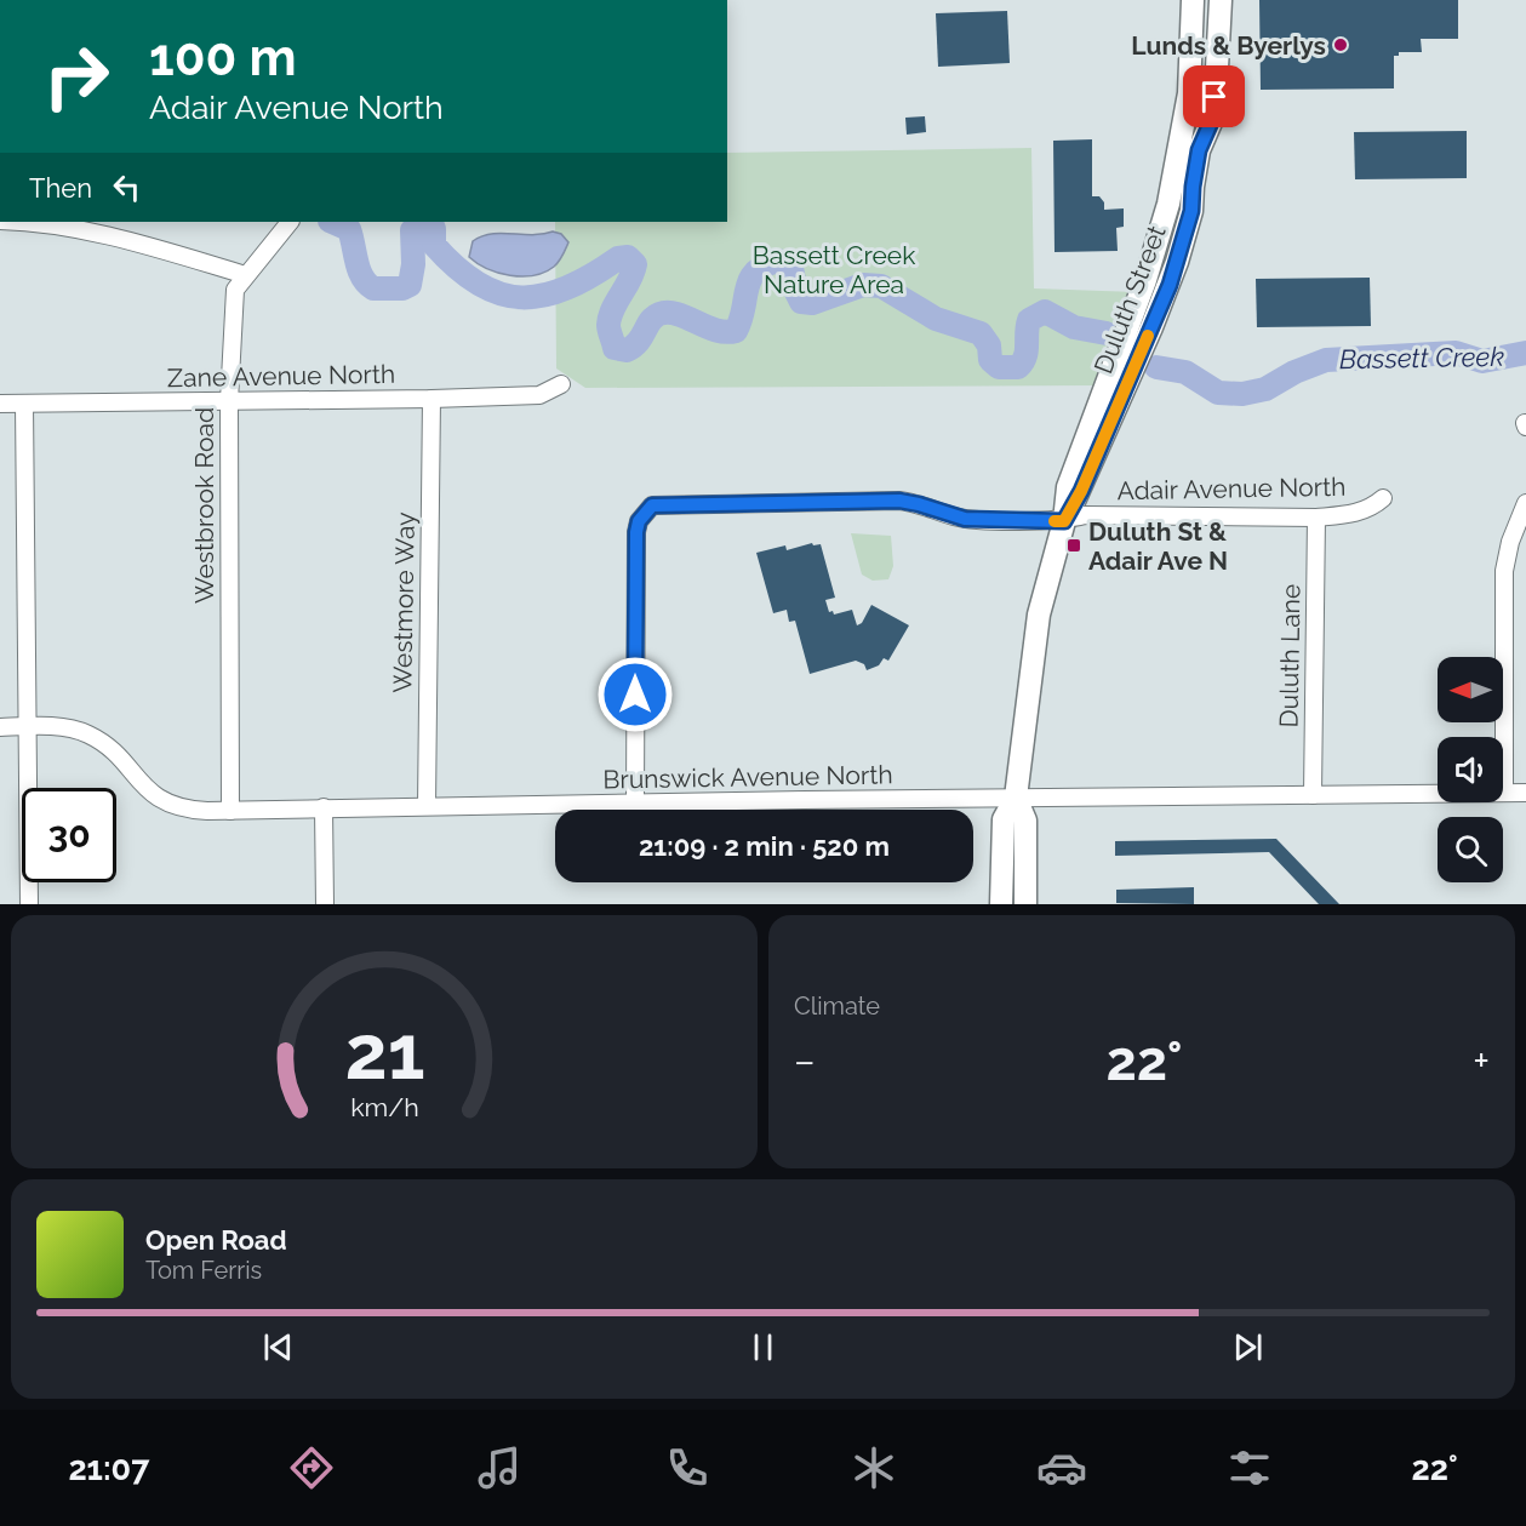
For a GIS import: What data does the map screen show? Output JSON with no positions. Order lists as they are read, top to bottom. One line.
{"streets":{"street":["Duluth Street","Zane Avenue North","Adair Avenue North","Westbrook Road","Westmore Way","Duluth Lane","Brunswick Avenue North"]},"crossings":[["Duluth Street","Adair Avenue North"],["Duluth Street","Brunswick Avenue North"],["Zane Avenue North","Westbrook Road"],["Zane Avenue North","Westmore Way"],["Adair Avenue North","Duluth Lane"],["Adair Avenue North","Brunswick Avenue North"],["Westbrook Road","Brunswick Avenue North"],["Westmore Way","Brunswick Avenue North"],["Duluth Lane","Brunswick Avenue North"]],"water":["Bassett Creek"],"parks":["Bassett Creek Nature Area"],"places":{"other":["Lunds & Byerlys"],"transit":["Duluth St & Adair Ave N"]},"north":"left","page":{"turn":["100 m","Adair Avenue North"],"then":"Then","limit":"30","trip":"21:09 · 2 min · 520 m","tile":"Climate","heat":["−","22°","+"],"song":["Open Road","Tom Ferris"],"tabs":["21:07","22°"],"gauge":["21","km/h"]}}
